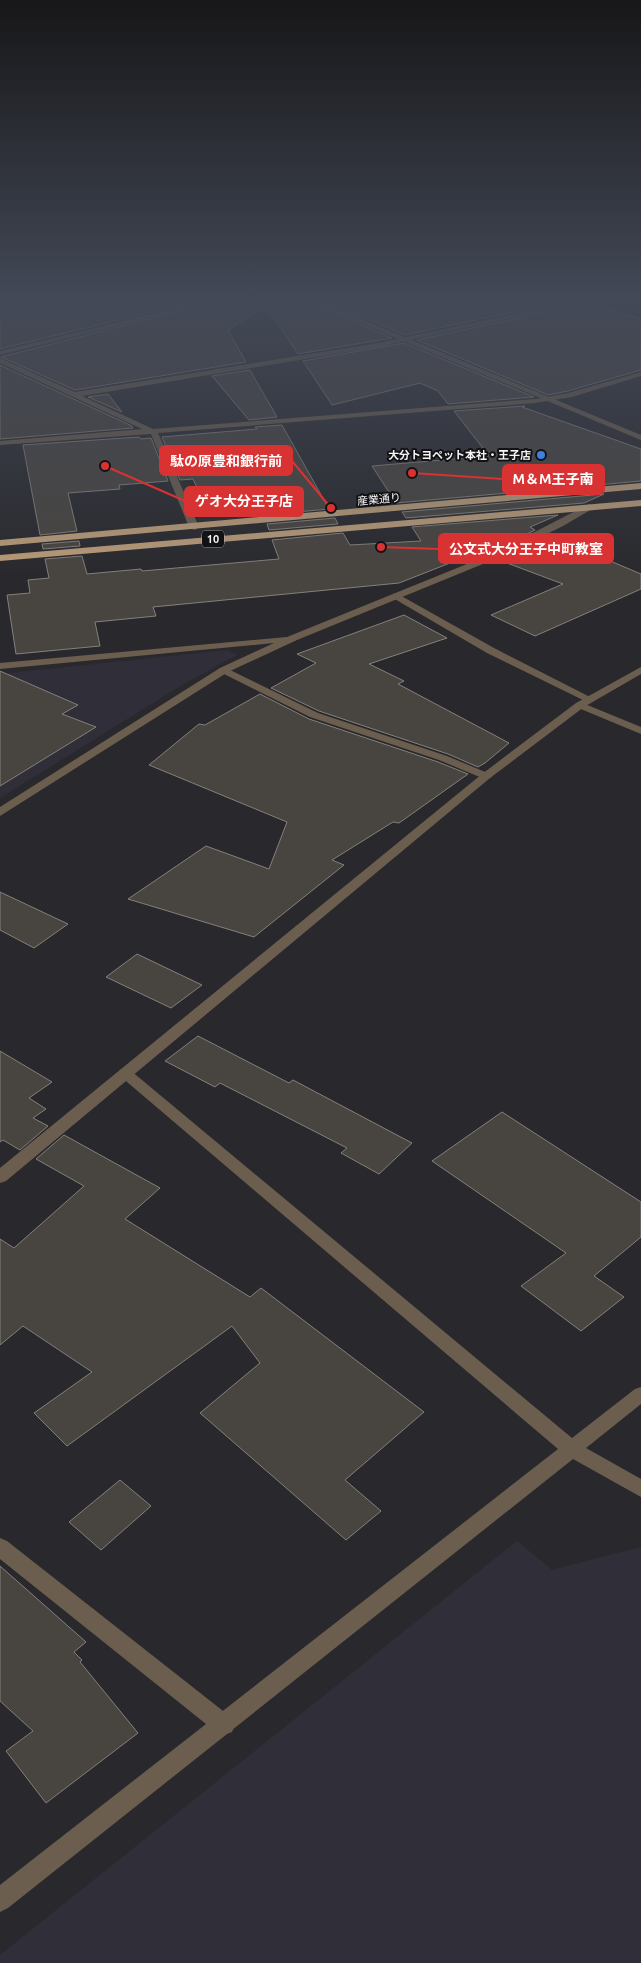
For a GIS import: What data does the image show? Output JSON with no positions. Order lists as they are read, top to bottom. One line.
{"streets":{"highway":["産業通り","10"]},"places":["大分トヨペット本社・王子店","ゲオ大分王子店","M＆M王子南","駄の原豊和銀行前","公文式大分王子中町教室"]}
